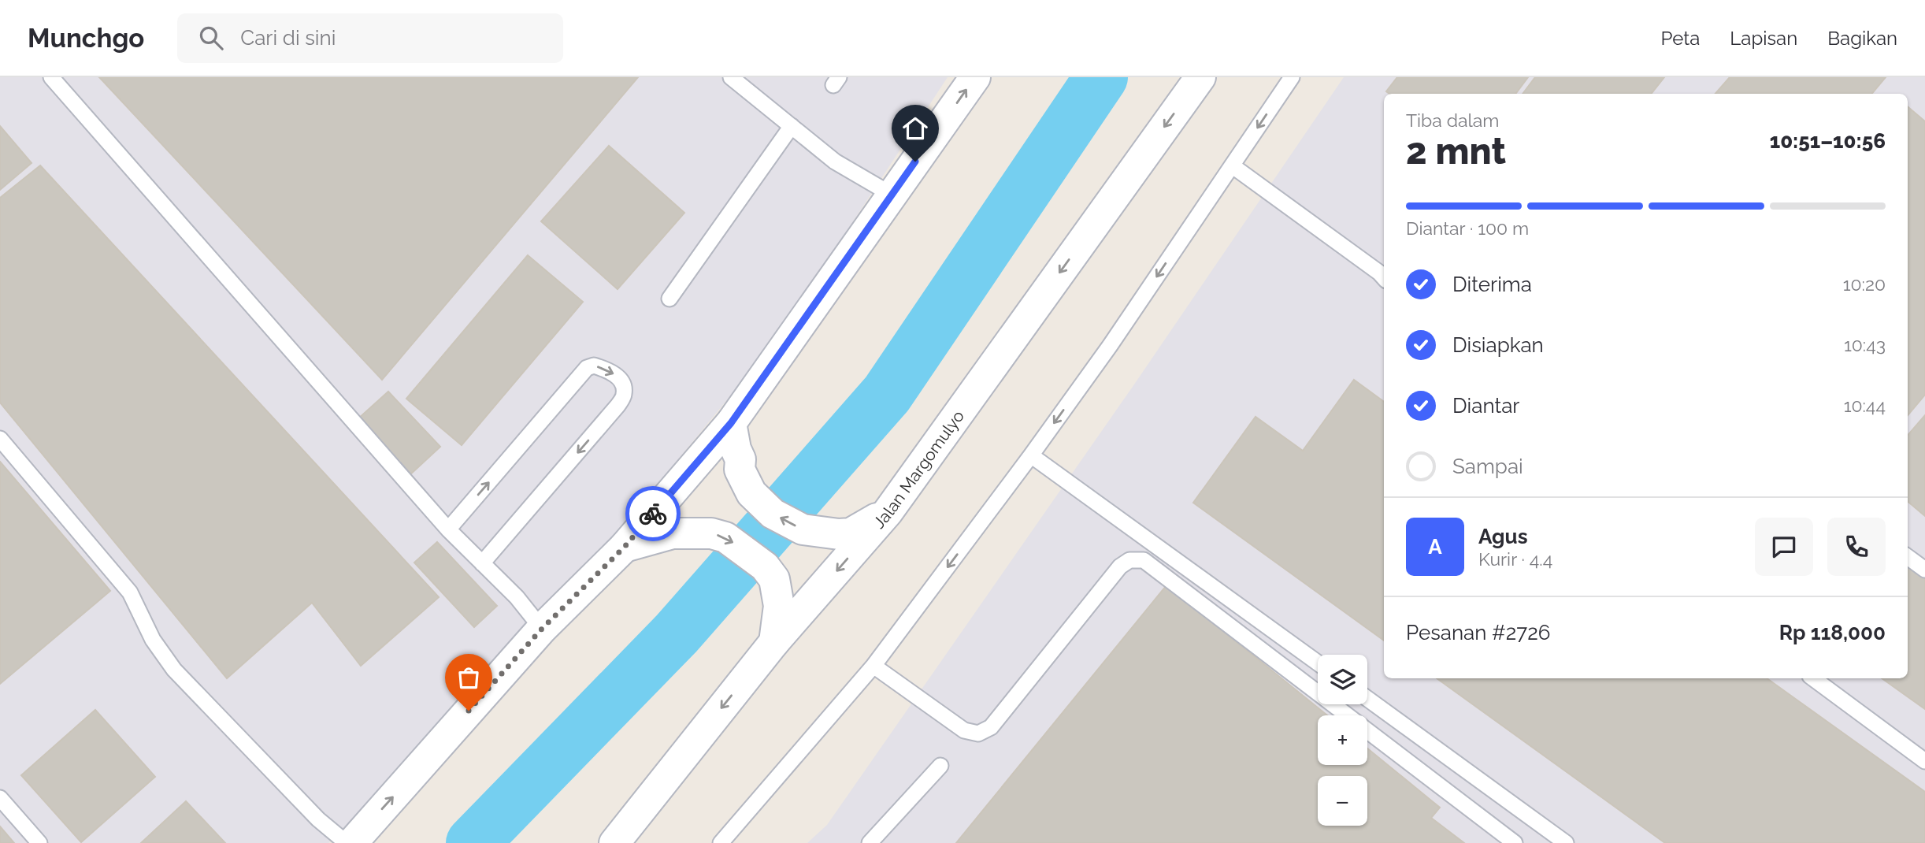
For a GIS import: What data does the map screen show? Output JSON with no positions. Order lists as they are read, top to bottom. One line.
{"streets":{"main road":["Jalan Margomulyo"]},"page":{"header":"Munchgo","search":"Cari di sini","nav":["Peta","Lapisan","Bagikan"],"heading":["2 mnt","Tiba dalam","10:51–10:56"],"panel":["Agus","Kurir · 4.4","Pesanan #2726","Rp 118,000"],"bar":"Diantar · 100 m","list":[["Diterima","10:20"],["Disiapkan","10:43"],["Diantar","10:44"],"Sampai"],"round":"A","map_buttons":["+","−"]}}
